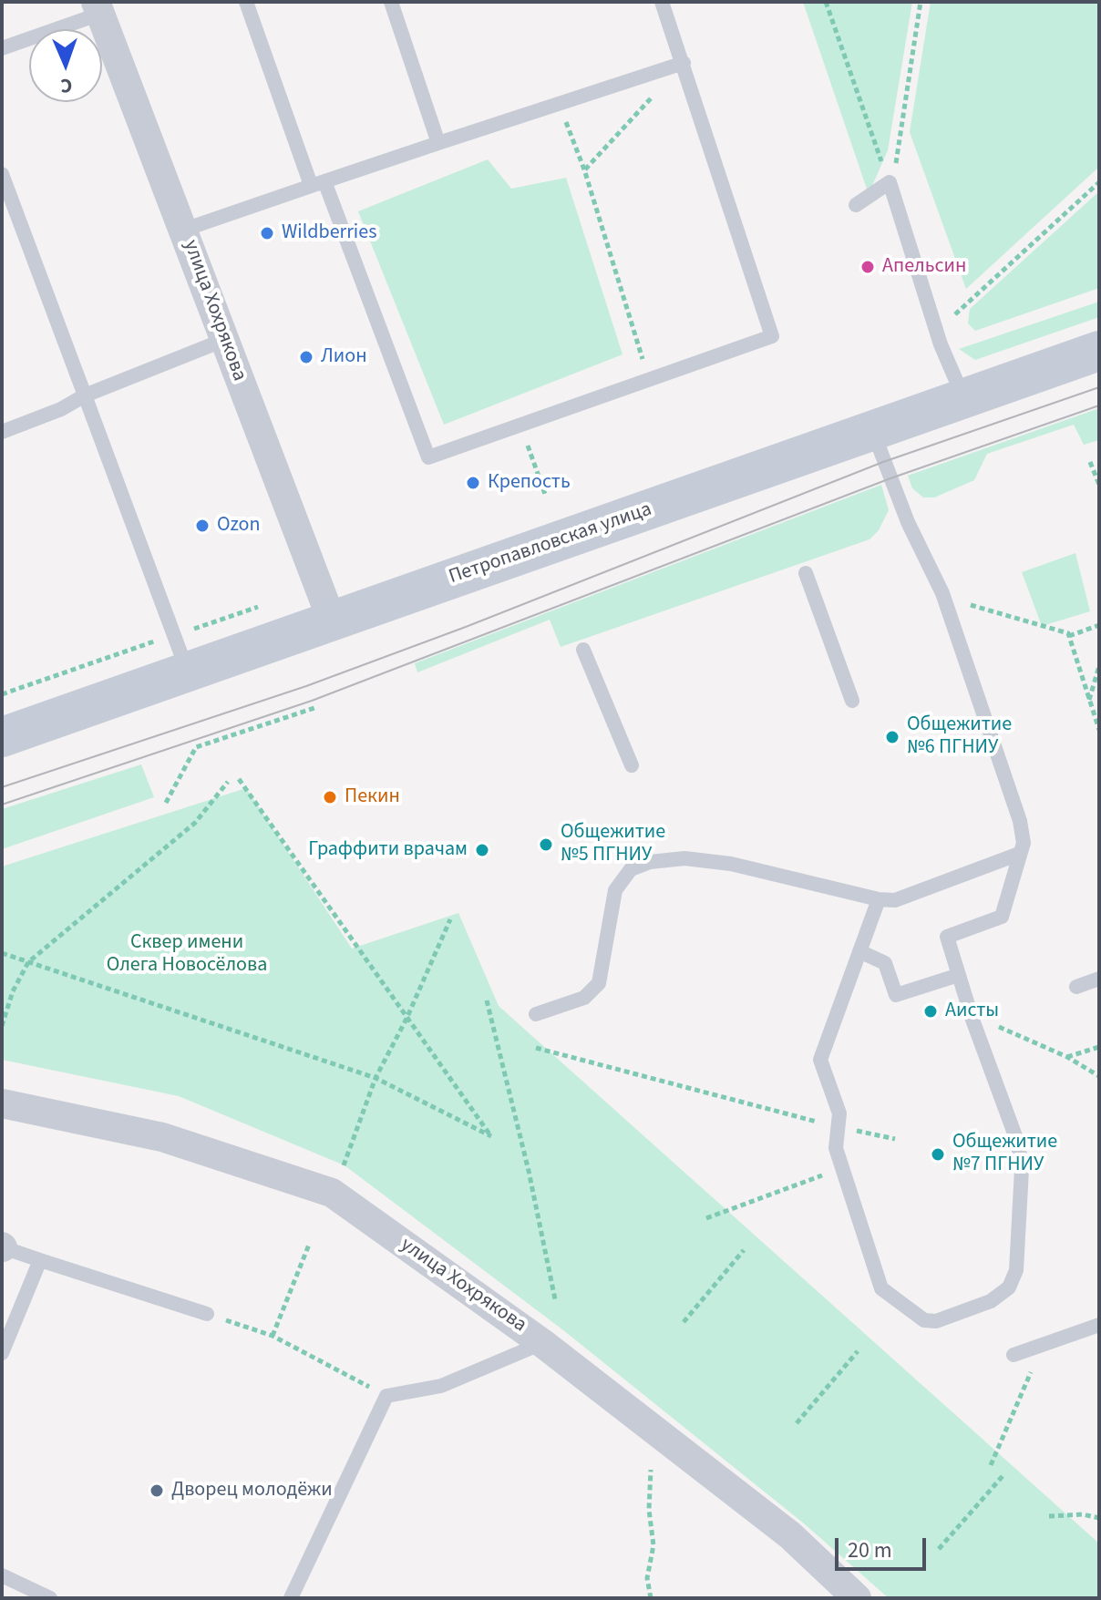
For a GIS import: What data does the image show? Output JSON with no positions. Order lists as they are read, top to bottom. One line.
{"streets":{"street":["улица Хохрякова","Петропавловская улица"]},"crossings":[["улица Хохрякова","Петропавловская улица"]],"parks":["Сквер имени Олега Новосёлова"],"places":["Wildberries","Апельсин","Лион","Крепость","Ozon","Общежитие №6 ПГНИУ","Пекин","Общежитие №5 ПГНИУ","Граффити врачам","Аисты","Общежитие №7 ПГНИУ","Дворец молодёжи"],"scale_bar":"20 m","north":"bottom"}
